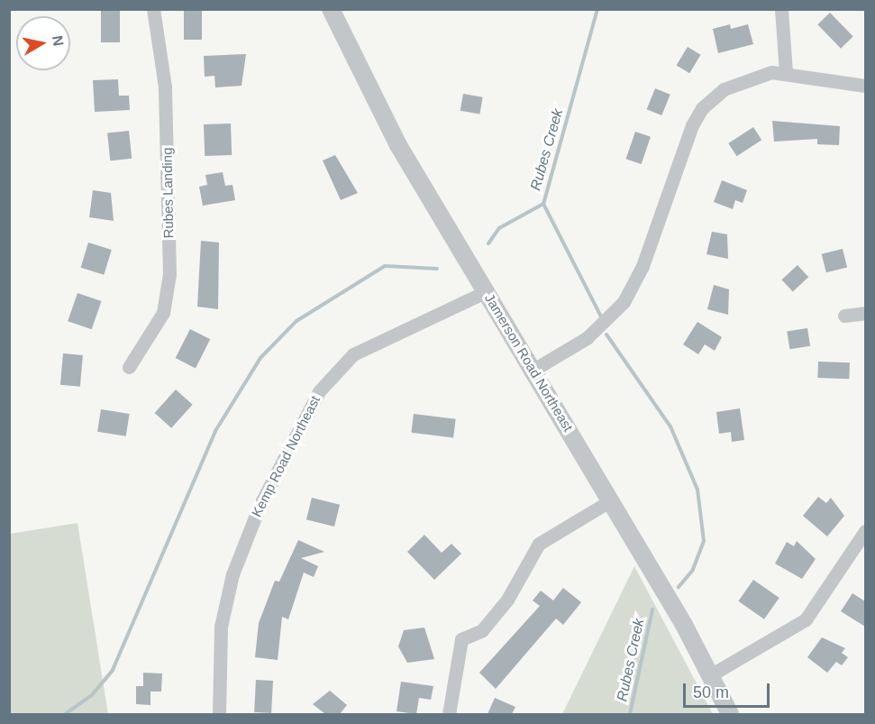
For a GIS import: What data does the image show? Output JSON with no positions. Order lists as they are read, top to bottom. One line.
{"streets":{"street":["Rubes Landing","Jamerson Road Northeast","Kemp Road Northeast"]},"crossings":[["Jamerson Road Northeast","Kemp Road Northeast"]],"water":["Rubes Creek"],"scale_bar":"50 m","north":"right"}
